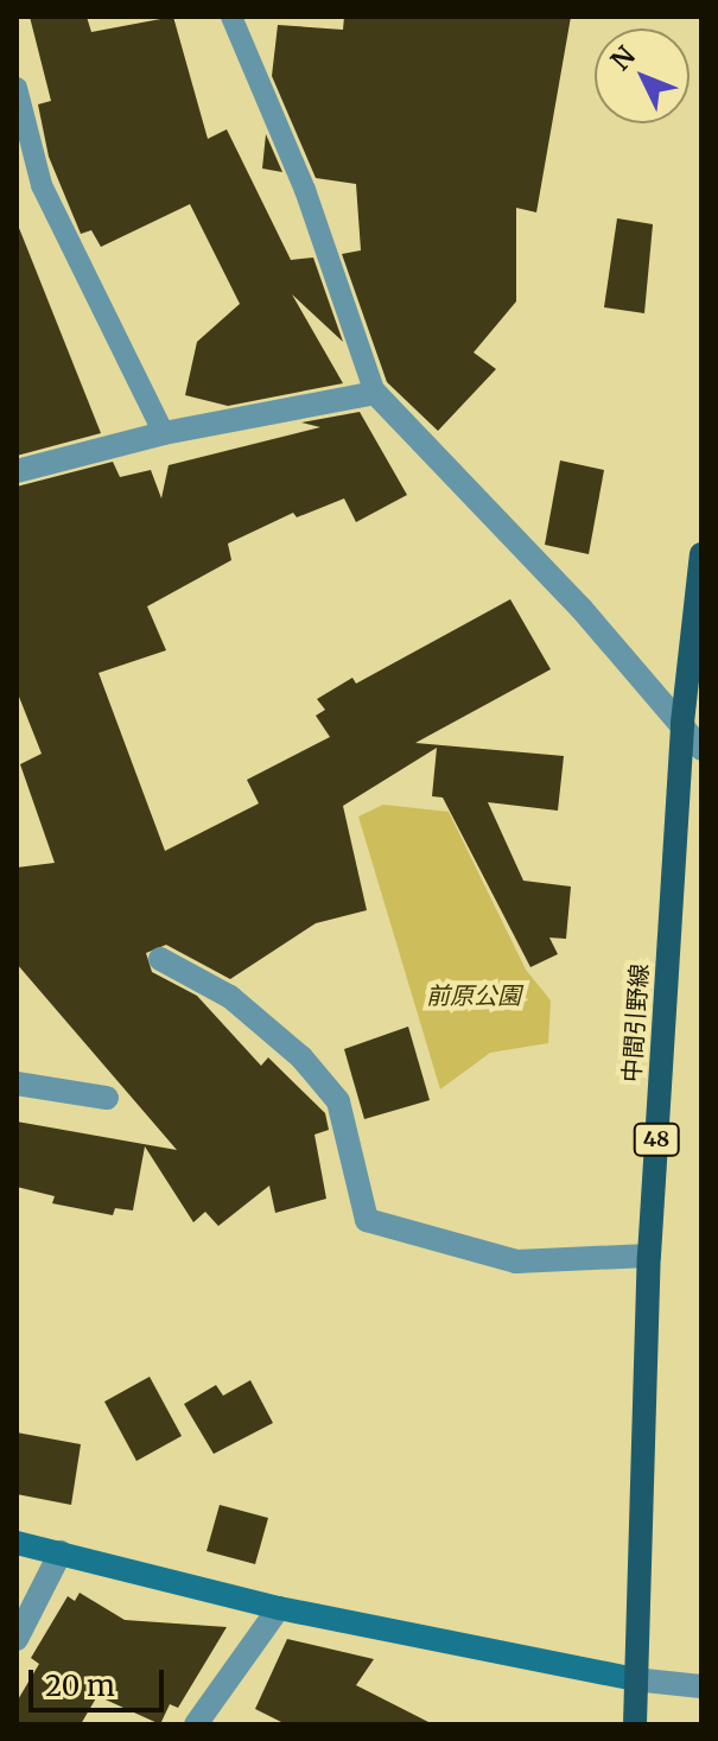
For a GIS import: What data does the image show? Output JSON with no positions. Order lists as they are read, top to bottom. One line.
{"streets":{"main road":["中間引野線","48"]},"parks":["前原公園"],"scale_bar":"20 m","north":"top left"}
